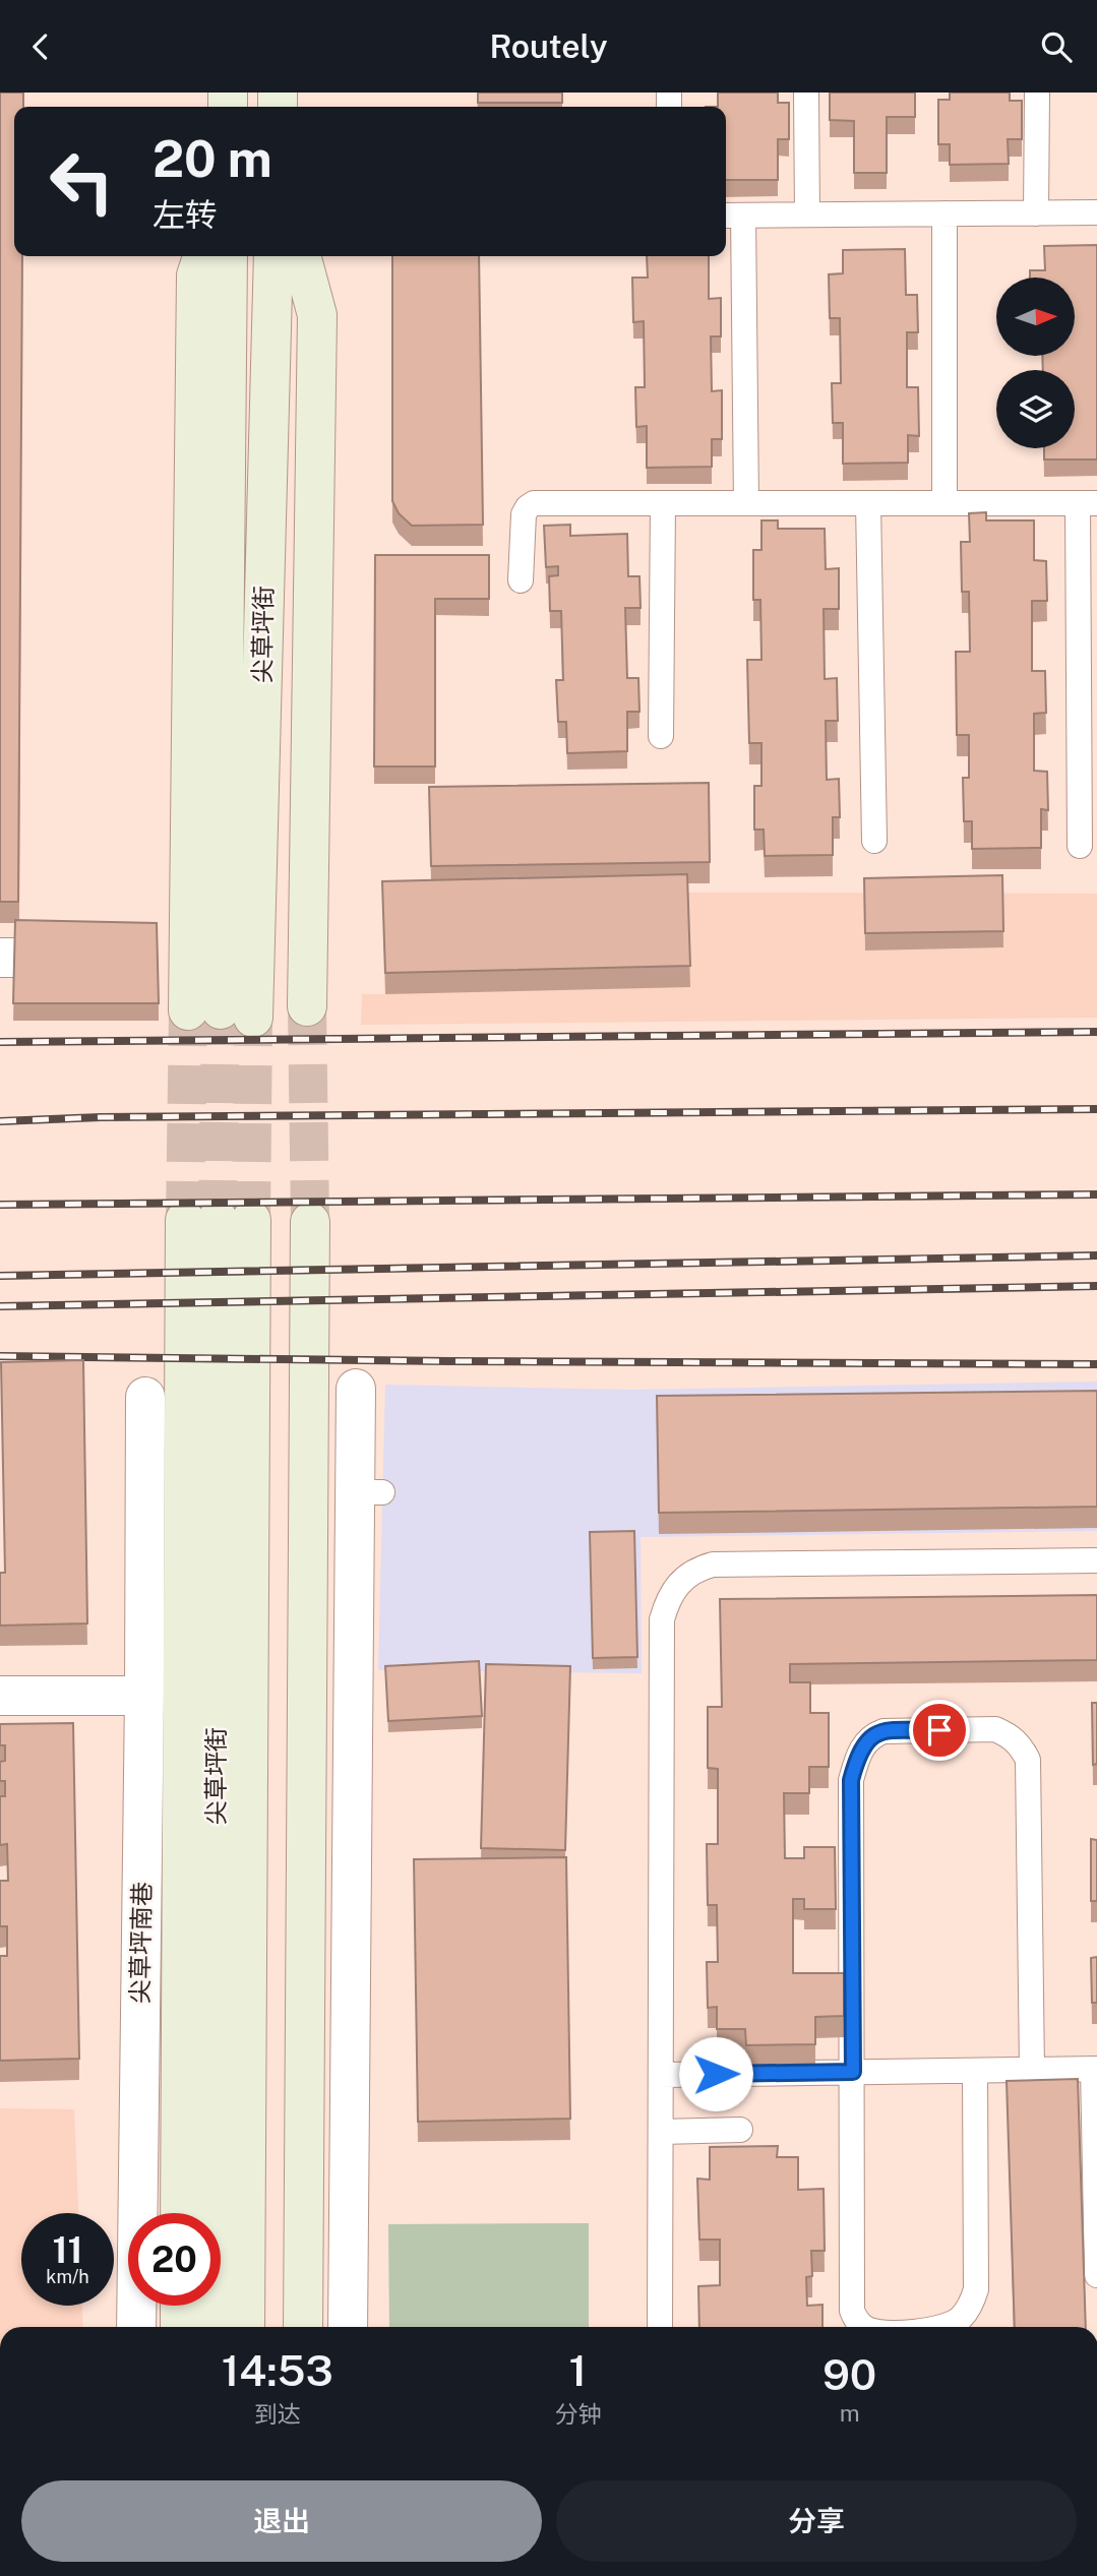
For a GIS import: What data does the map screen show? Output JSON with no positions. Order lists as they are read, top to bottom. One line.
{"streets":{"main road":["尖草坪街"],"street":["尖草坪南巷"]},"north":"right","page":{"header":"Routely","turn":["20 m","左转"],"speed":"11 km/h","limit":"20","eta":["14:53","到达","1","分钟","90","m"],"buttons":["退出","分享"]}}
